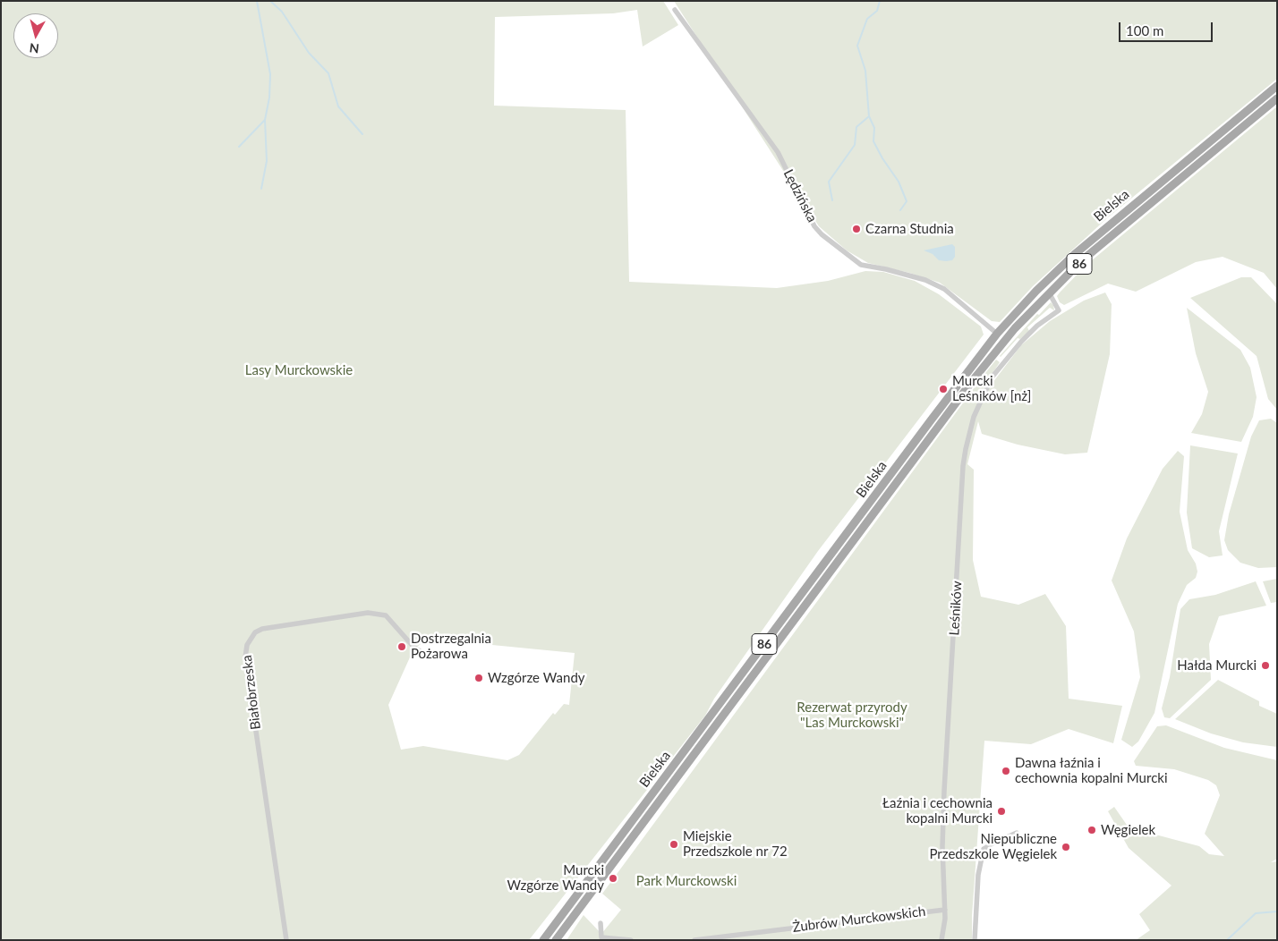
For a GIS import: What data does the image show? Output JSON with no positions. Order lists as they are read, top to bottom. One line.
{"streets":{"main road":["Bielska","86"],"street":["Lędzińska","Leśników","Białobrzeska","Żubrów Murckowskich"]},"crossings":[["Lędzińska","Bielska"],["Bielska","Leśników"],["Leśników","Żubrów Murckowskich"]],"parks":["Lasy Murckowskie","Rezerwat przyrody \"Las Murckowski\"","Park Murckowski"],"places":["Czarna Studnia","Murcki Leśników [nż]","Dostrzegalnia Pożarowa","Hałda Murcki","Wzgórze Wandy","Dawna łaźnia i cechownia kopalni Murcki","Łaźnia i cechownia kopalni Murcki","Węgielek","Miejskie Przedszkole nr 72","Niepubliczne Przedszkole Węgielek","Murcki Wzgórze Wandy"],"scale_bar":"100 m","north":"bottom"}
